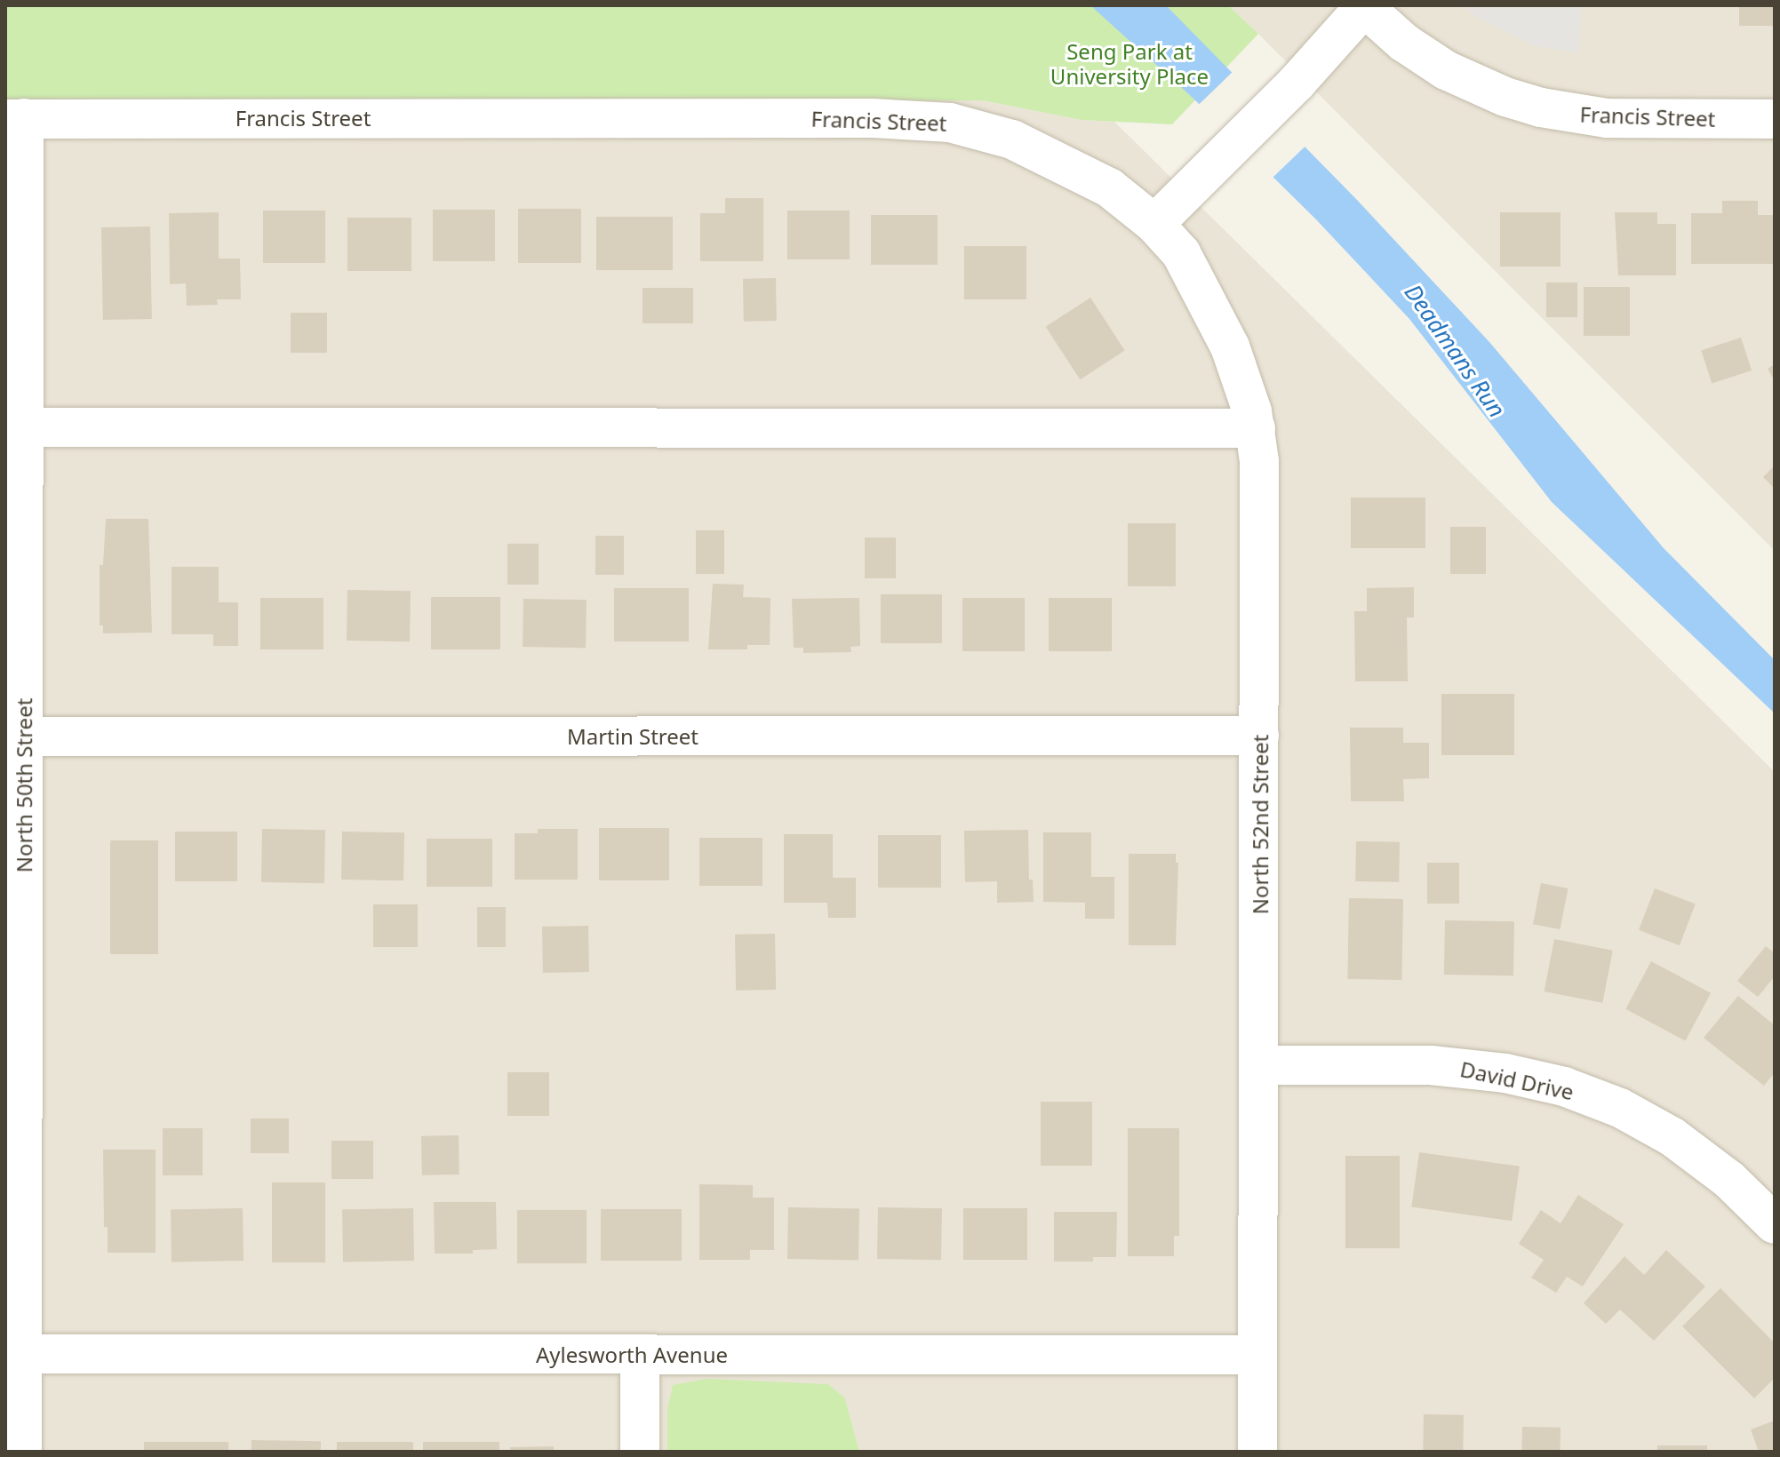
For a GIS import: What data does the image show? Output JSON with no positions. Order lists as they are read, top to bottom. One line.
{"streets":{"street":["Francis Street","Martin Street","North 50th Street","North 52nd Street","David Drive","Aylesworth Avenue"]},"crossings":[["Francis Street","North 50th Street"],["Francis Street","North 52nd Street"],["Martin Street","North 50th Street"],["Martin Street","North 52nd Street"],["North 50th Street","Aylesworth Avenue"],["North 52nd Street","David Drive"],["North 52nd Street","Aylesworth Avenue"]],"water":["Deadmans Run"],"parks":["Seng Park at University Place"]}
